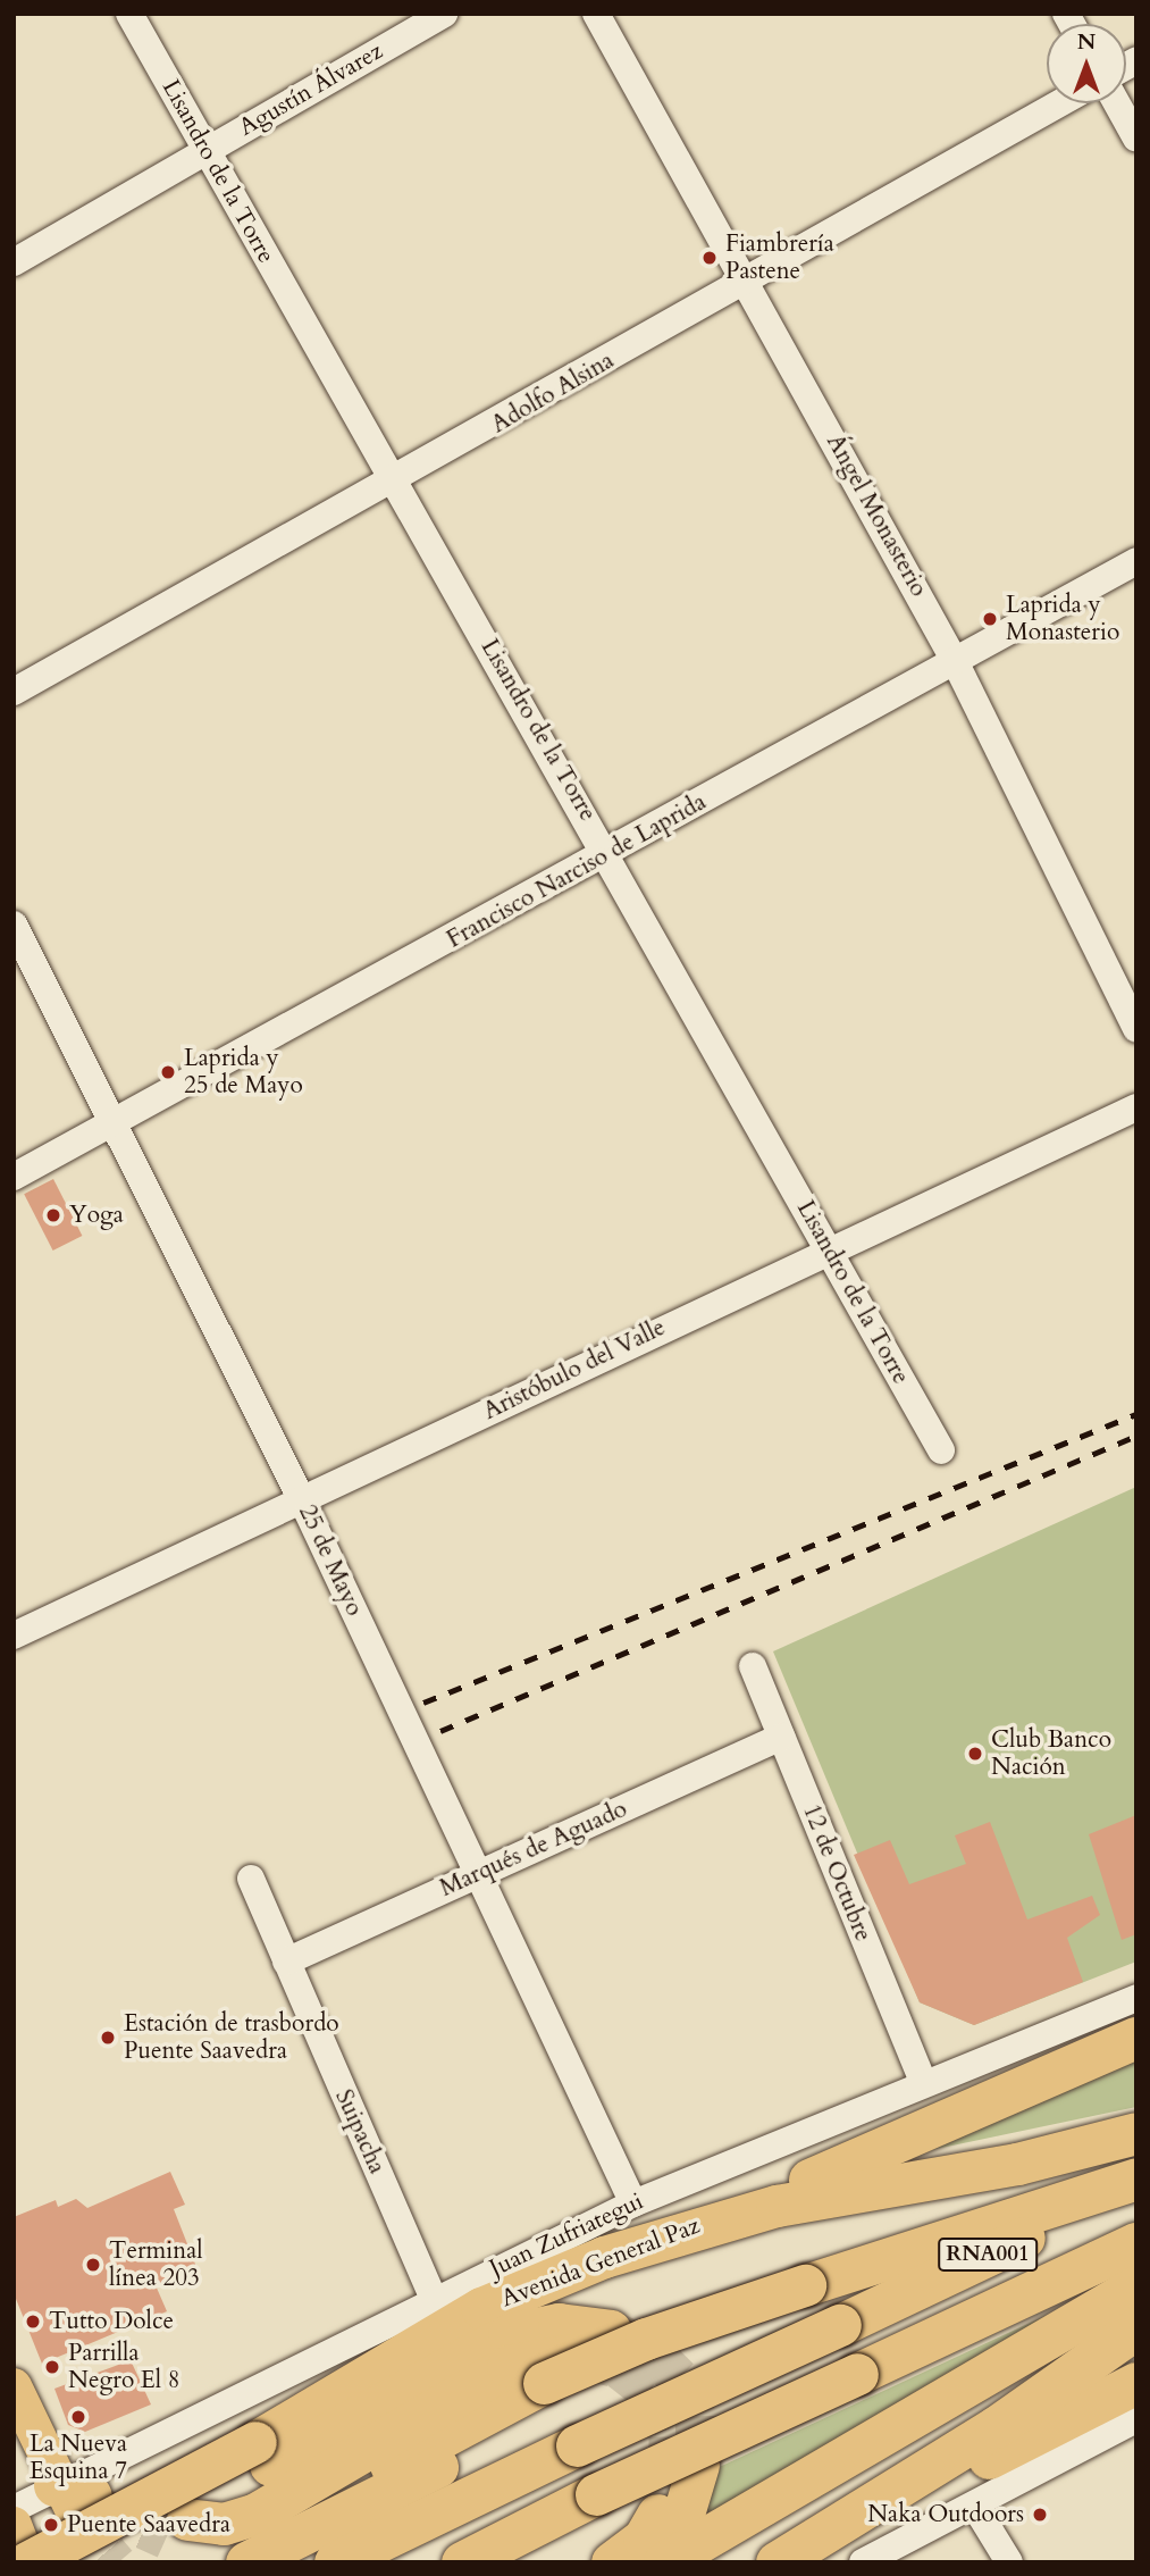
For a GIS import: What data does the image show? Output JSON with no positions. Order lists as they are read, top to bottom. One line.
{"streets":{"highway":["RNA001","Avenida General Paz"],"street":["Agustín Álvarez","Lisandro de la Torre","Adolfo Alsina","Ángel Monasterio","Francisco Narciso de Laprida","Aristóbulo del Valle","25 de Mayo","Marqués de Aguado","12 de Octubre","Suipacha","Juan Zufriategui"]},"crossings":[["Agustín Álvarez","Lisandro de la Torre"],["Lisandro de la Torre","Adolfo Alsina"],["Lisandro de la Torre","Francisco Narciso de Laprida"],["Lisandro de la Torre","Aristóbulo del Valle"],["Adolfo Alsina","Ángel Monasterio"],["Ángel Monasterio","Francisco Narciso de Laprida"],["Francisco Narciso de Laprida","25 de Mayo"],["Aristóbulo del Valle","25 de Mayo"],["25 de Mayo","Marqués de Aguado"],["25 de Mayo","Juan Zufriategui"],["Marqués de Aguado","12 de Octubre"],["Marqués de Aguado","Suipacha"],["12 de Octubre","Juan Zufriategui"],["Suipacha","Juan Zufriategui"],["Juan Zufriategui","Avenida General Paz"]],"places":["Fiambrería Pastene","Laprida y Monasterio","Laprida y 25 de Mayo","Yoga","Club Banco Nación","Estación de trasbordo Puente Saavedra","Terminal línea 203","Tutto Dolce","Parrilla Negro El 8","La Nueva Esquina 7","Naka Outdoors","Puente Saavedra"],"north":"top"}
